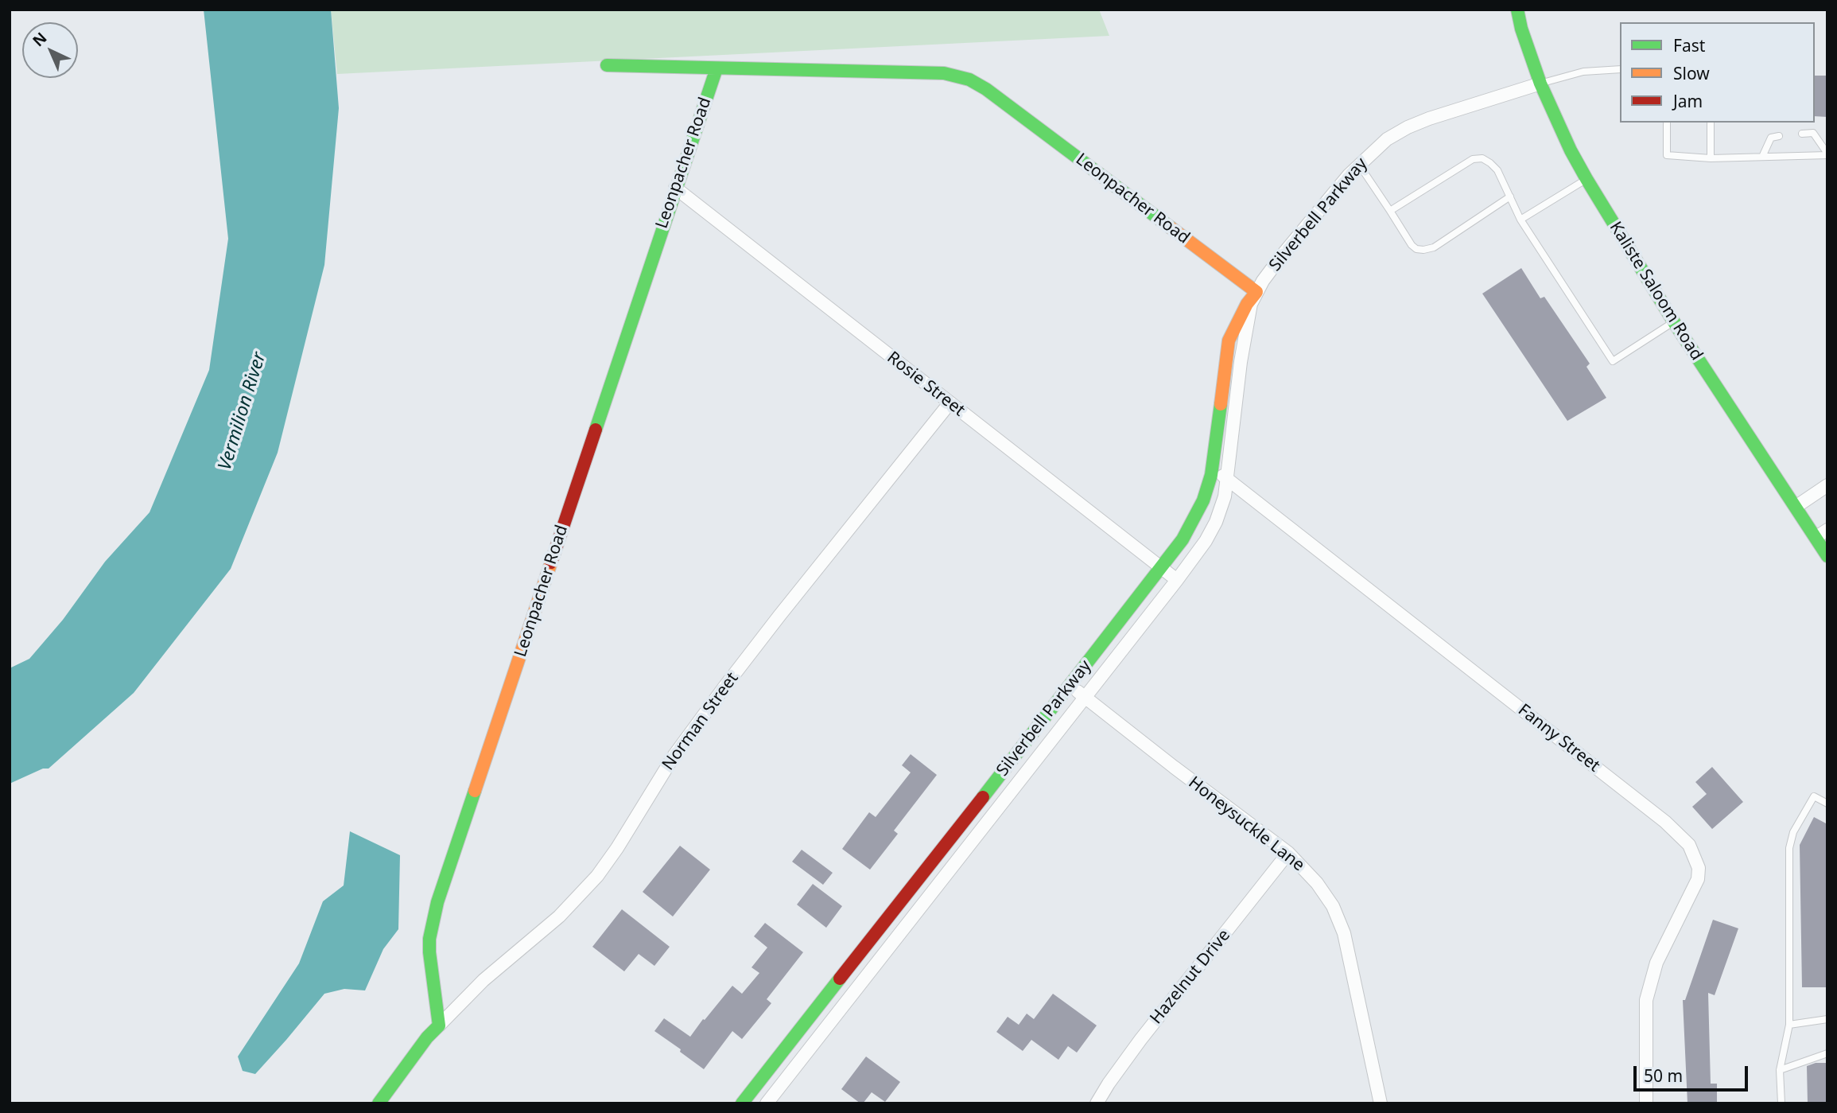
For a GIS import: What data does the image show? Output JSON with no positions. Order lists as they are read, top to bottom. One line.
{"streets":{"street":["Leonpacher Road","Silverbell Parkway","Kaliste Saloom Road","Rosie Street","Norman Street","Fanny Street","Honeysuckle Lane","Hazelnut Drive"]},"crossings":[["Leonpacher Road","Silverbell Parkway"],["Leonpacher Road","Rosie Street"],["Leonpacher Road","Norman Street"],["Silverbell Parkway","Kaliste Saloom Road"],["Silverbell Parkway","Rosie Street"],["Silverbell Parkway","Fanny Street"],["Silverbell Parkway","Honeysuckle Lane"],["Rosie Street","Norman Street"],["Honeysuckle Lane","Hazelnut Drive"]],"water":["Vermilion River"],"legend":["Fast","Slow","Jam"],"scale_bar":"50 m","north":"top left"}
